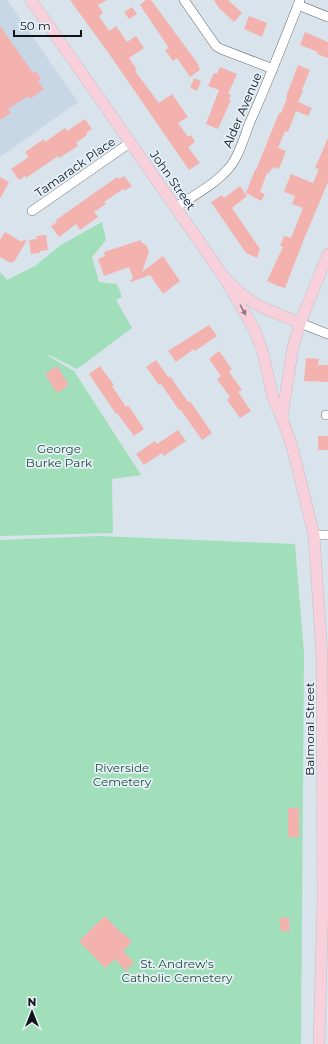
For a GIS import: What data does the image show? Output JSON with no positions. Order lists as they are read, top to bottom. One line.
{"streets":{"main road":["John Street","Balmoral Street"],"street":["Alder Avenue","Tamarack Place"]},"crossings":[["Alder Avenue","John Street"],["Tamarack Place","John Street"],["John Street","Balmoral Street"]],"parks":["George Burke Park","Riverside Cemetery","St. Andrew's Catholic Cemetery"],"scale_bar":"50 m","north":"top"}
